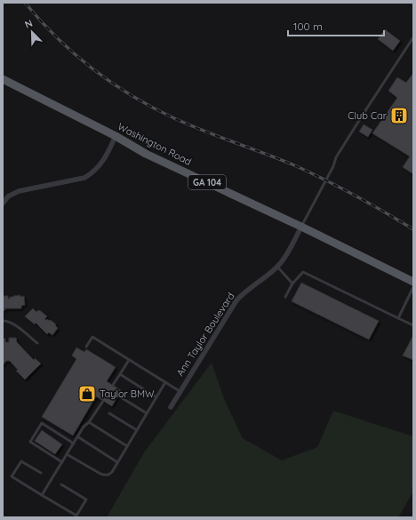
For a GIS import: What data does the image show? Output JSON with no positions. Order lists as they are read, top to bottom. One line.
{"streets":{"main road":["Washington Road","GA 104"],"street":["Ann Taylor Boulevard"]},"crossings":[["Washington Road","Ann Taylor Boulevard"]],"places":{"building":["Club Car"],"shop":["Taylor BMW"]},"scale_bar":"100 m","north":"top left"}
